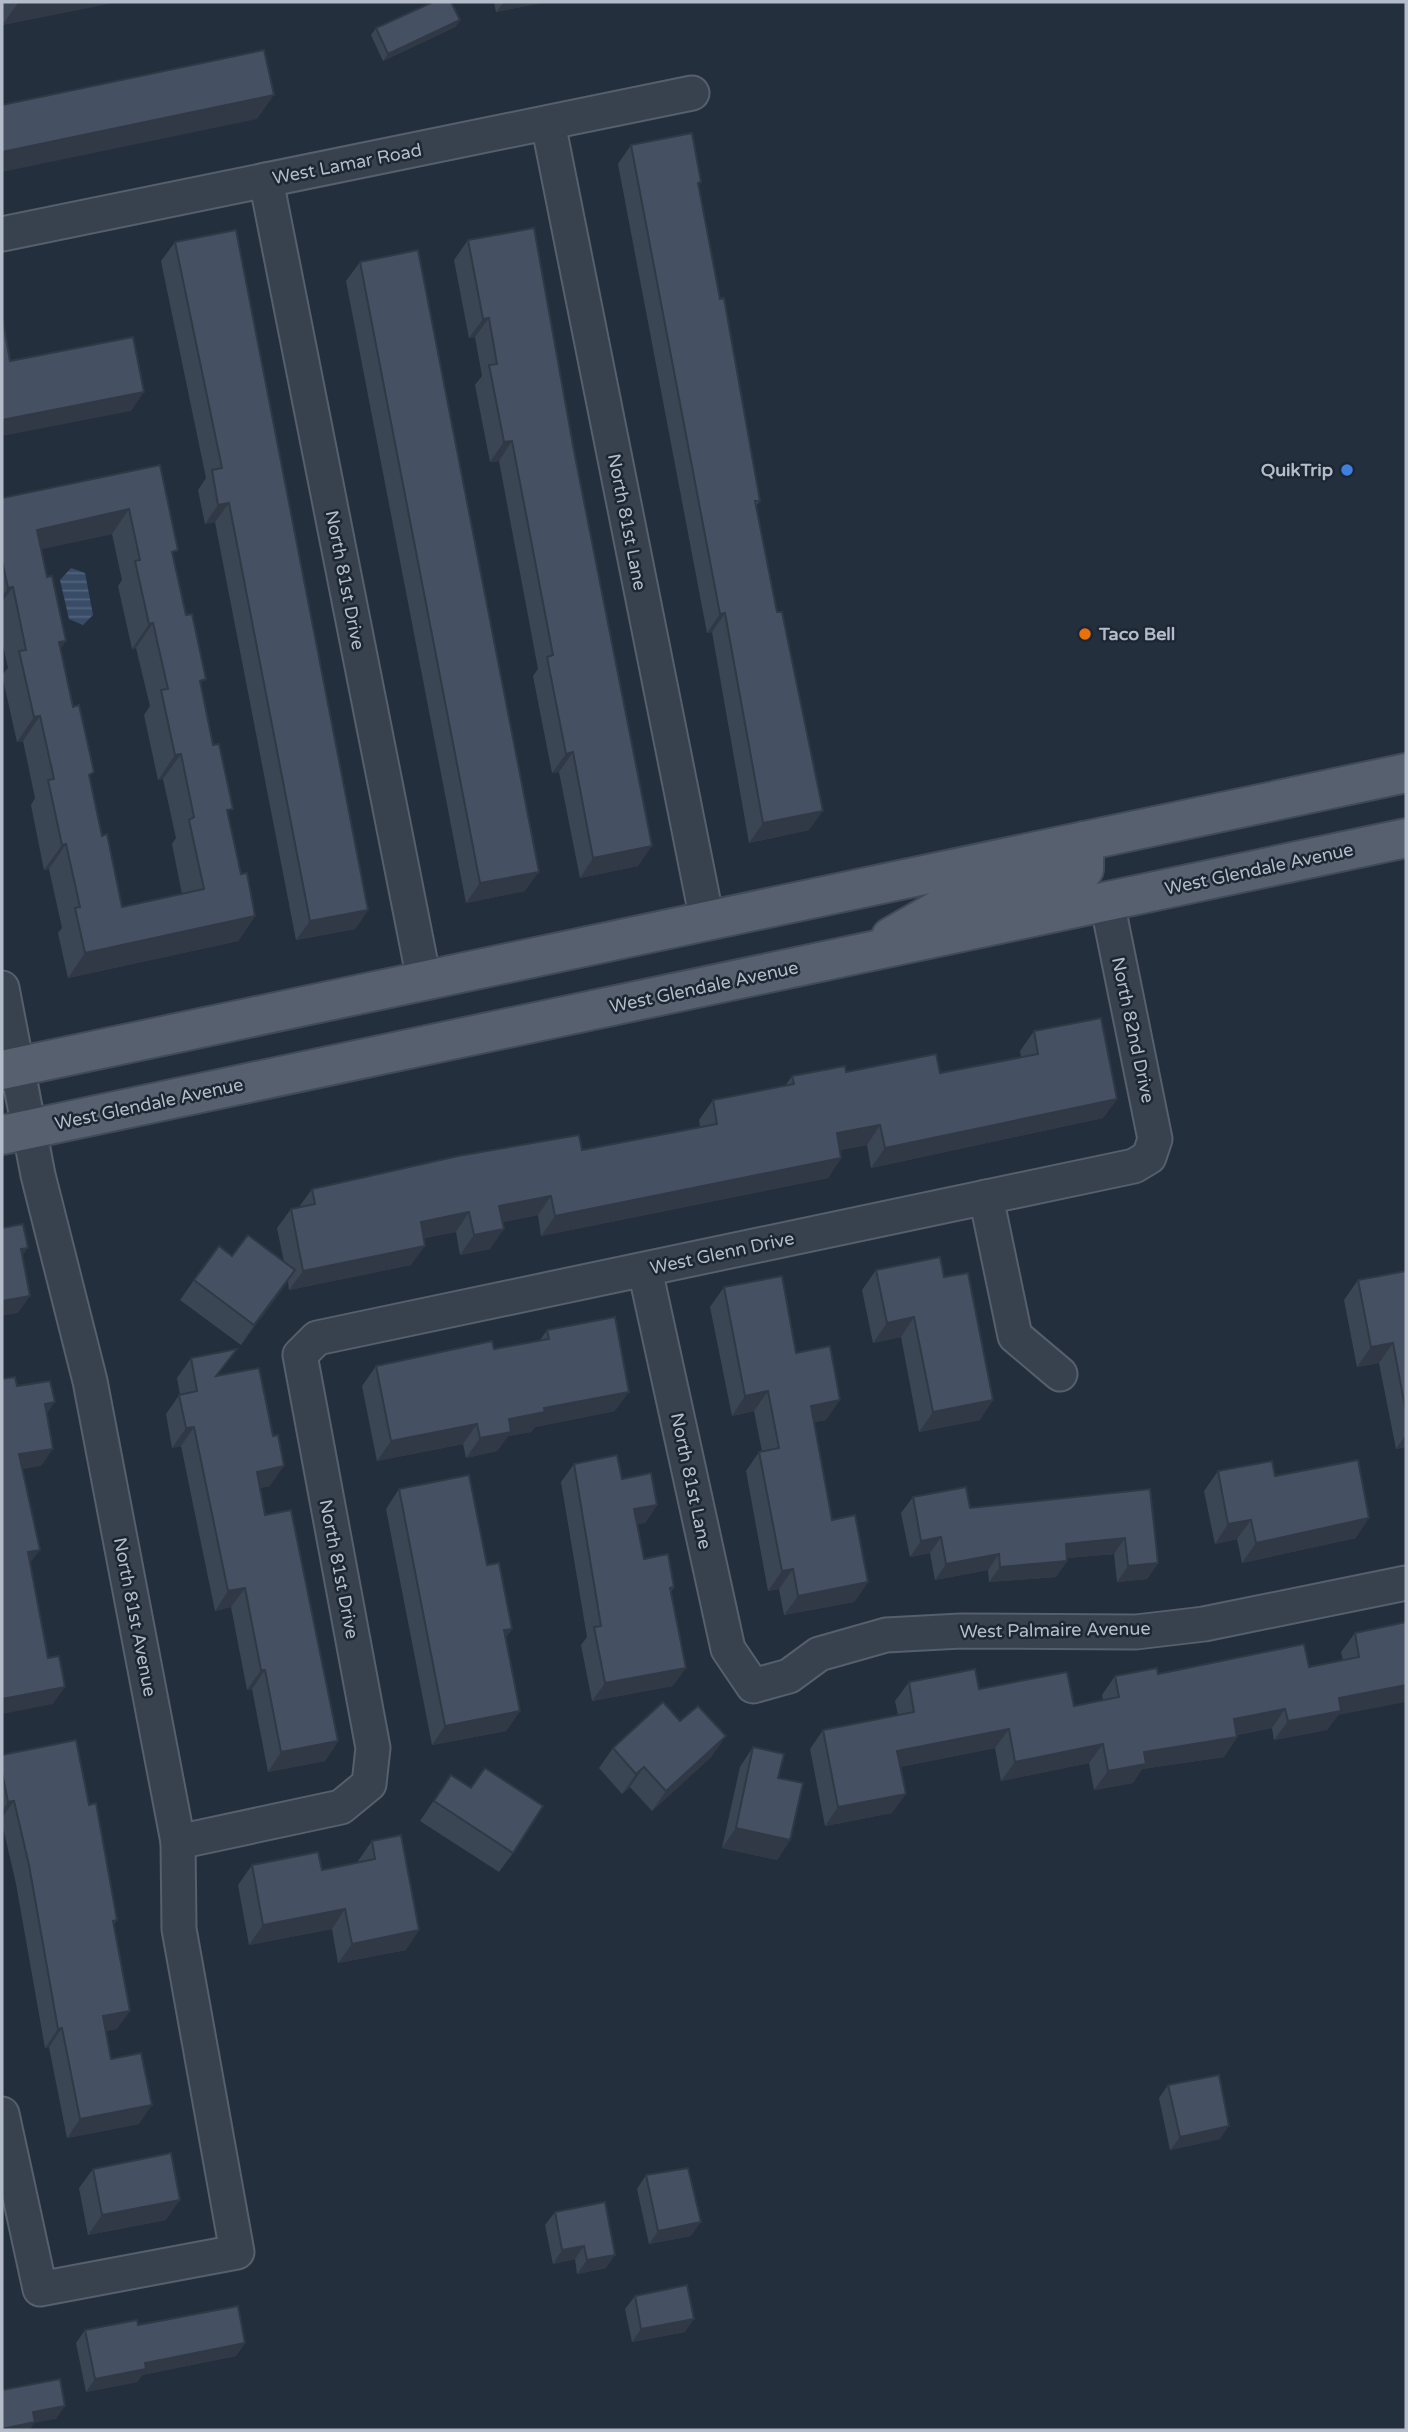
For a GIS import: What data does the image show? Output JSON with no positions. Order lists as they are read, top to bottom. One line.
{"streets":{"main road":["West Glendale Avenue"],"street":["West Lamar Road","North 81st Lane","North 81st Drive","North 82nd Drive","West Glenn Drive","North 81st Avenue","West Palmaire Avenue"]},"crossings":[["West Lamar Road","North 81st Lane"],["West Lamar Road","North 81st Drive"],["North 81st Lane","West Glenn Drive"],["North 81st Lane","West Palmaire Avenue"],["North 81st Drive","West Glenn Drive"],["North 81st Drive","North 81st Avenue"],["West Glendale Avenue","North 82nd Drive"],["West Glendale Avenue","North 81st Avenue"],["North 82nd Drive","West Glenn Drive"]],"places":["QuikTrip","Taco Bell"]}
